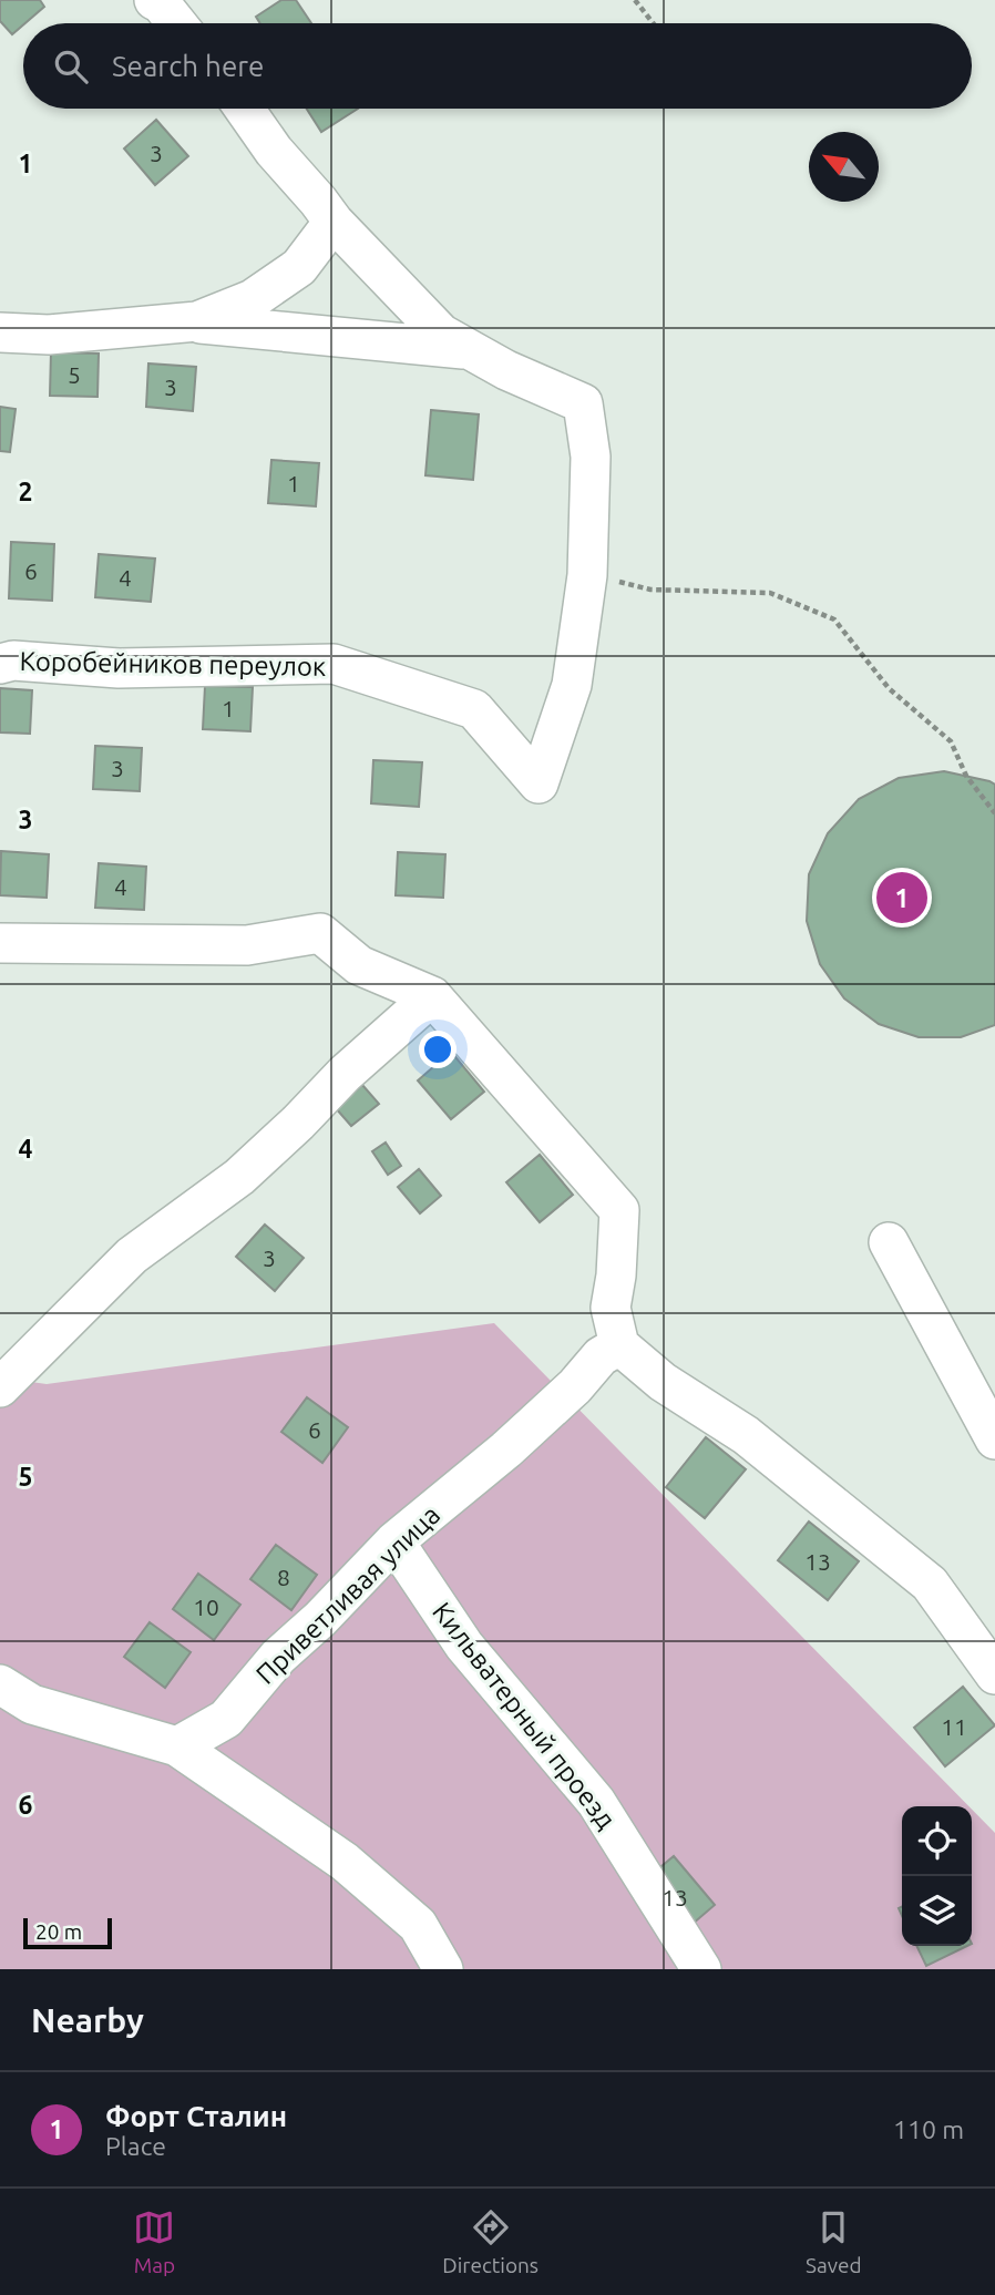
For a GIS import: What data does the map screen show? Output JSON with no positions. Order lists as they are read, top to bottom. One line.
{"streets":{"street":["Коробейников переулок","Приветливая улица","Кильватерный проезд"]},"crossings":[["Приветливая улица","Кильватерный проезд"]],"house_numbers":["3","5","3","1","6","4","1","3","4","3","6","13","8","10","11","13"],"scale_bar":"20 m","north":"top left","page":{"search":"Search here","pins":"1","scale":"20 m","heading":"Nearby","list":[{"mark":"1","name":"Форт Сталин","note":"Place","value":"110 m"}],"nav":["Map","Directions","Saved"]},"grid":{"rows":["1","2","3","4","5","6"]}}
